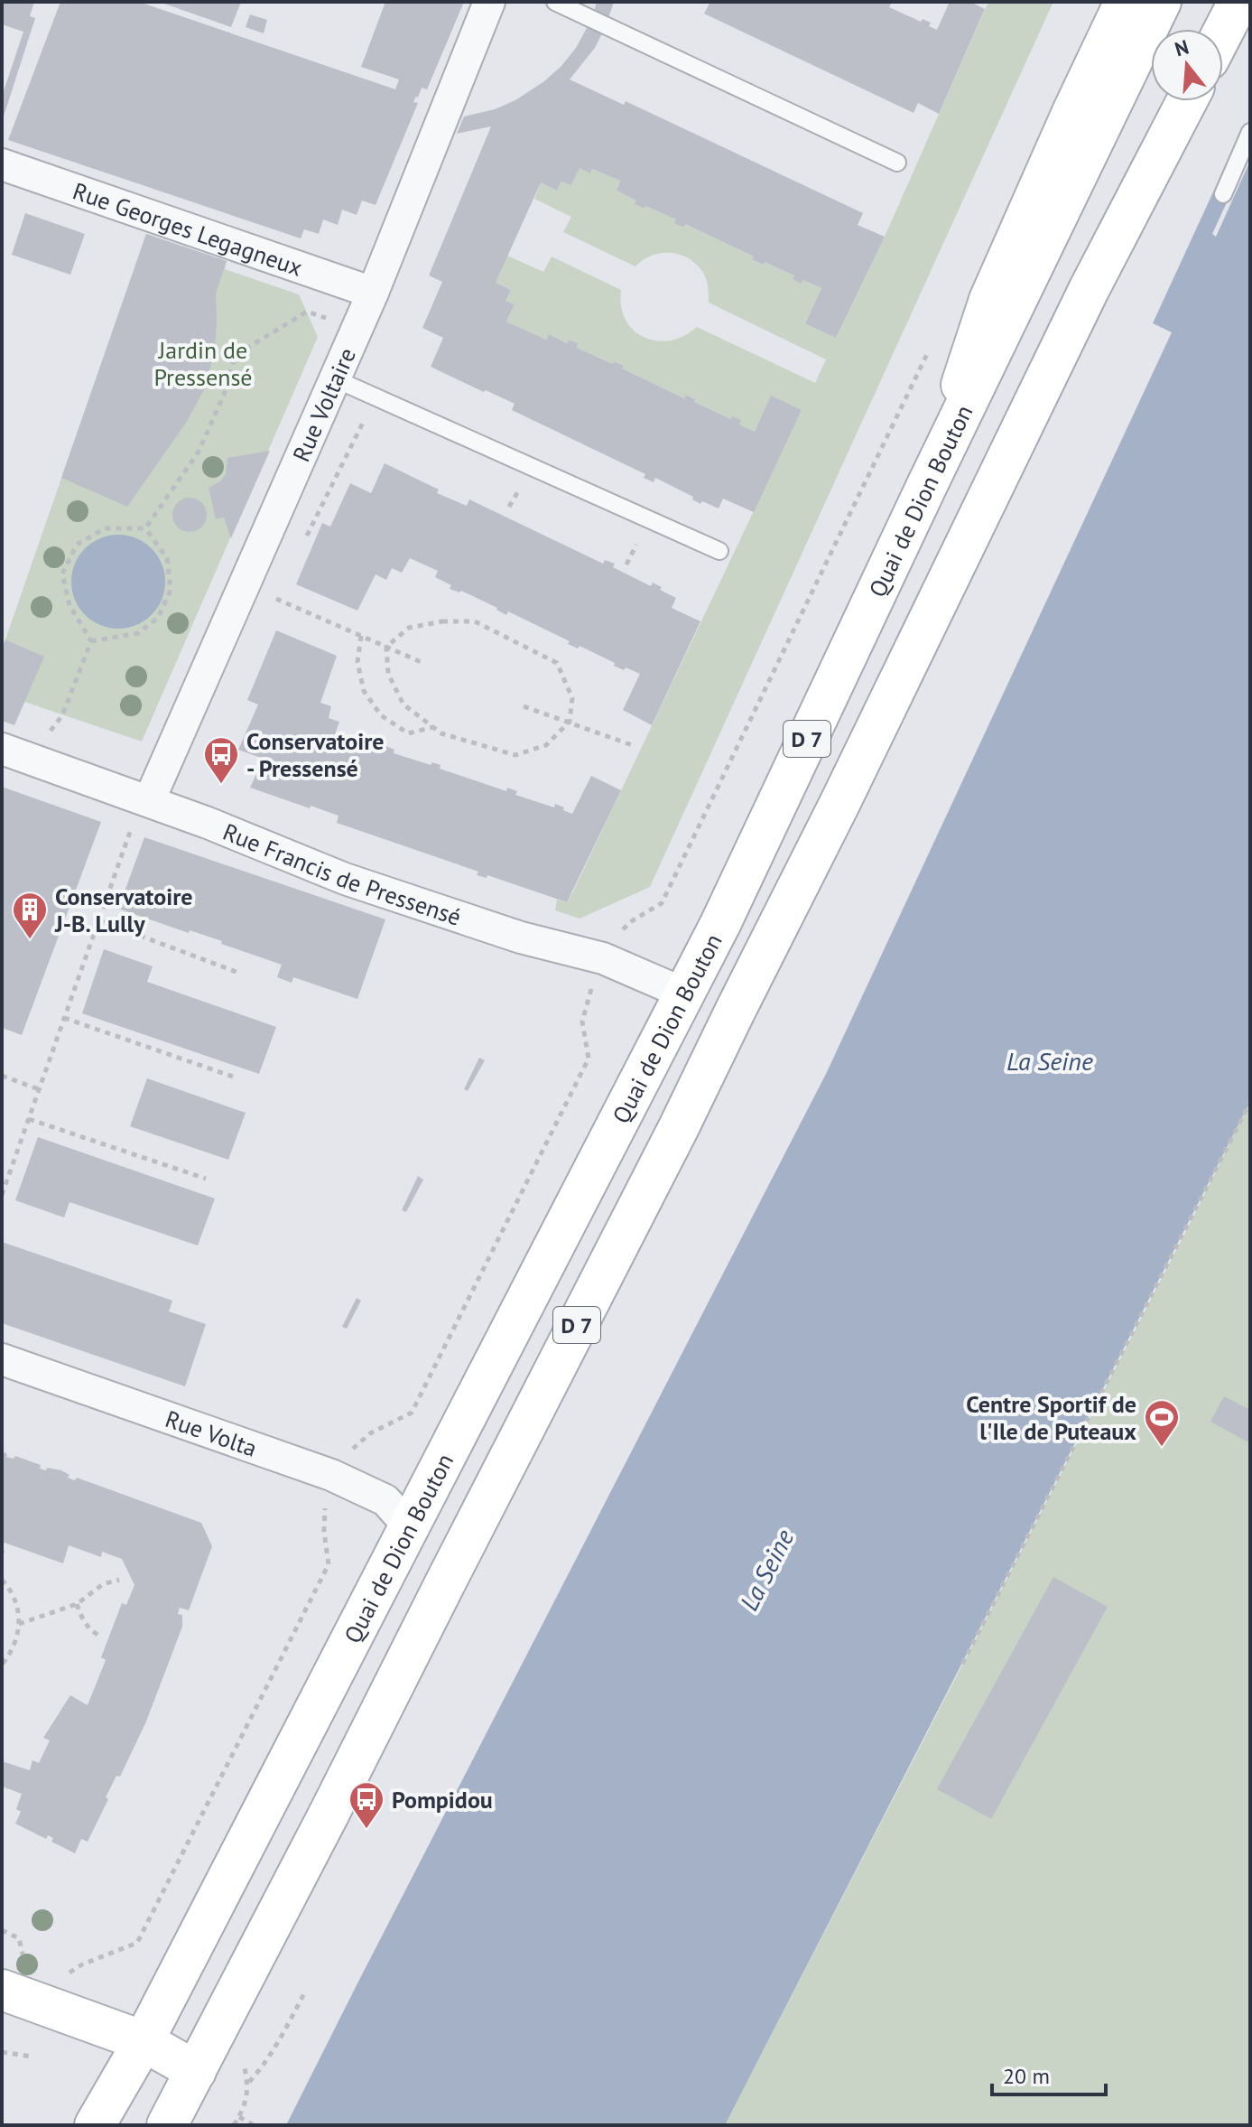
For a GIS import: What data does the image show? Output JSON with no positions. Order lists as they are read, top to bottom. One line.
{"streets":{"main road":["Quai de Dion Bouton","D 7"],"street":["Rue Georges Legagneux","Rue Voltaire","Rue Francis de Pressensé","Rue Volta"]},"crossings":[["Rue Georges Legagneux","Rue Voltaire"],["Rue Voltaire","Rue Francis de Pressensé"],["Quai de Dion Bouton","D 7"],["Quai de Dion Bouton","Rue Francis de Pressensé"],["Quai de Dion Bouton","Rue Volta"]],"water":["La Seine"],"parks":["Jardin de Pressensé"],"places":{"bus stop":["Conservatoire - Pressensé","Pompidou"],"building":["Conservatoire J-B. Lully"],"sports":["Centre Sportif de l'Ile de Puteaux"]},"scale_bar":"20 m","north":"top"}
